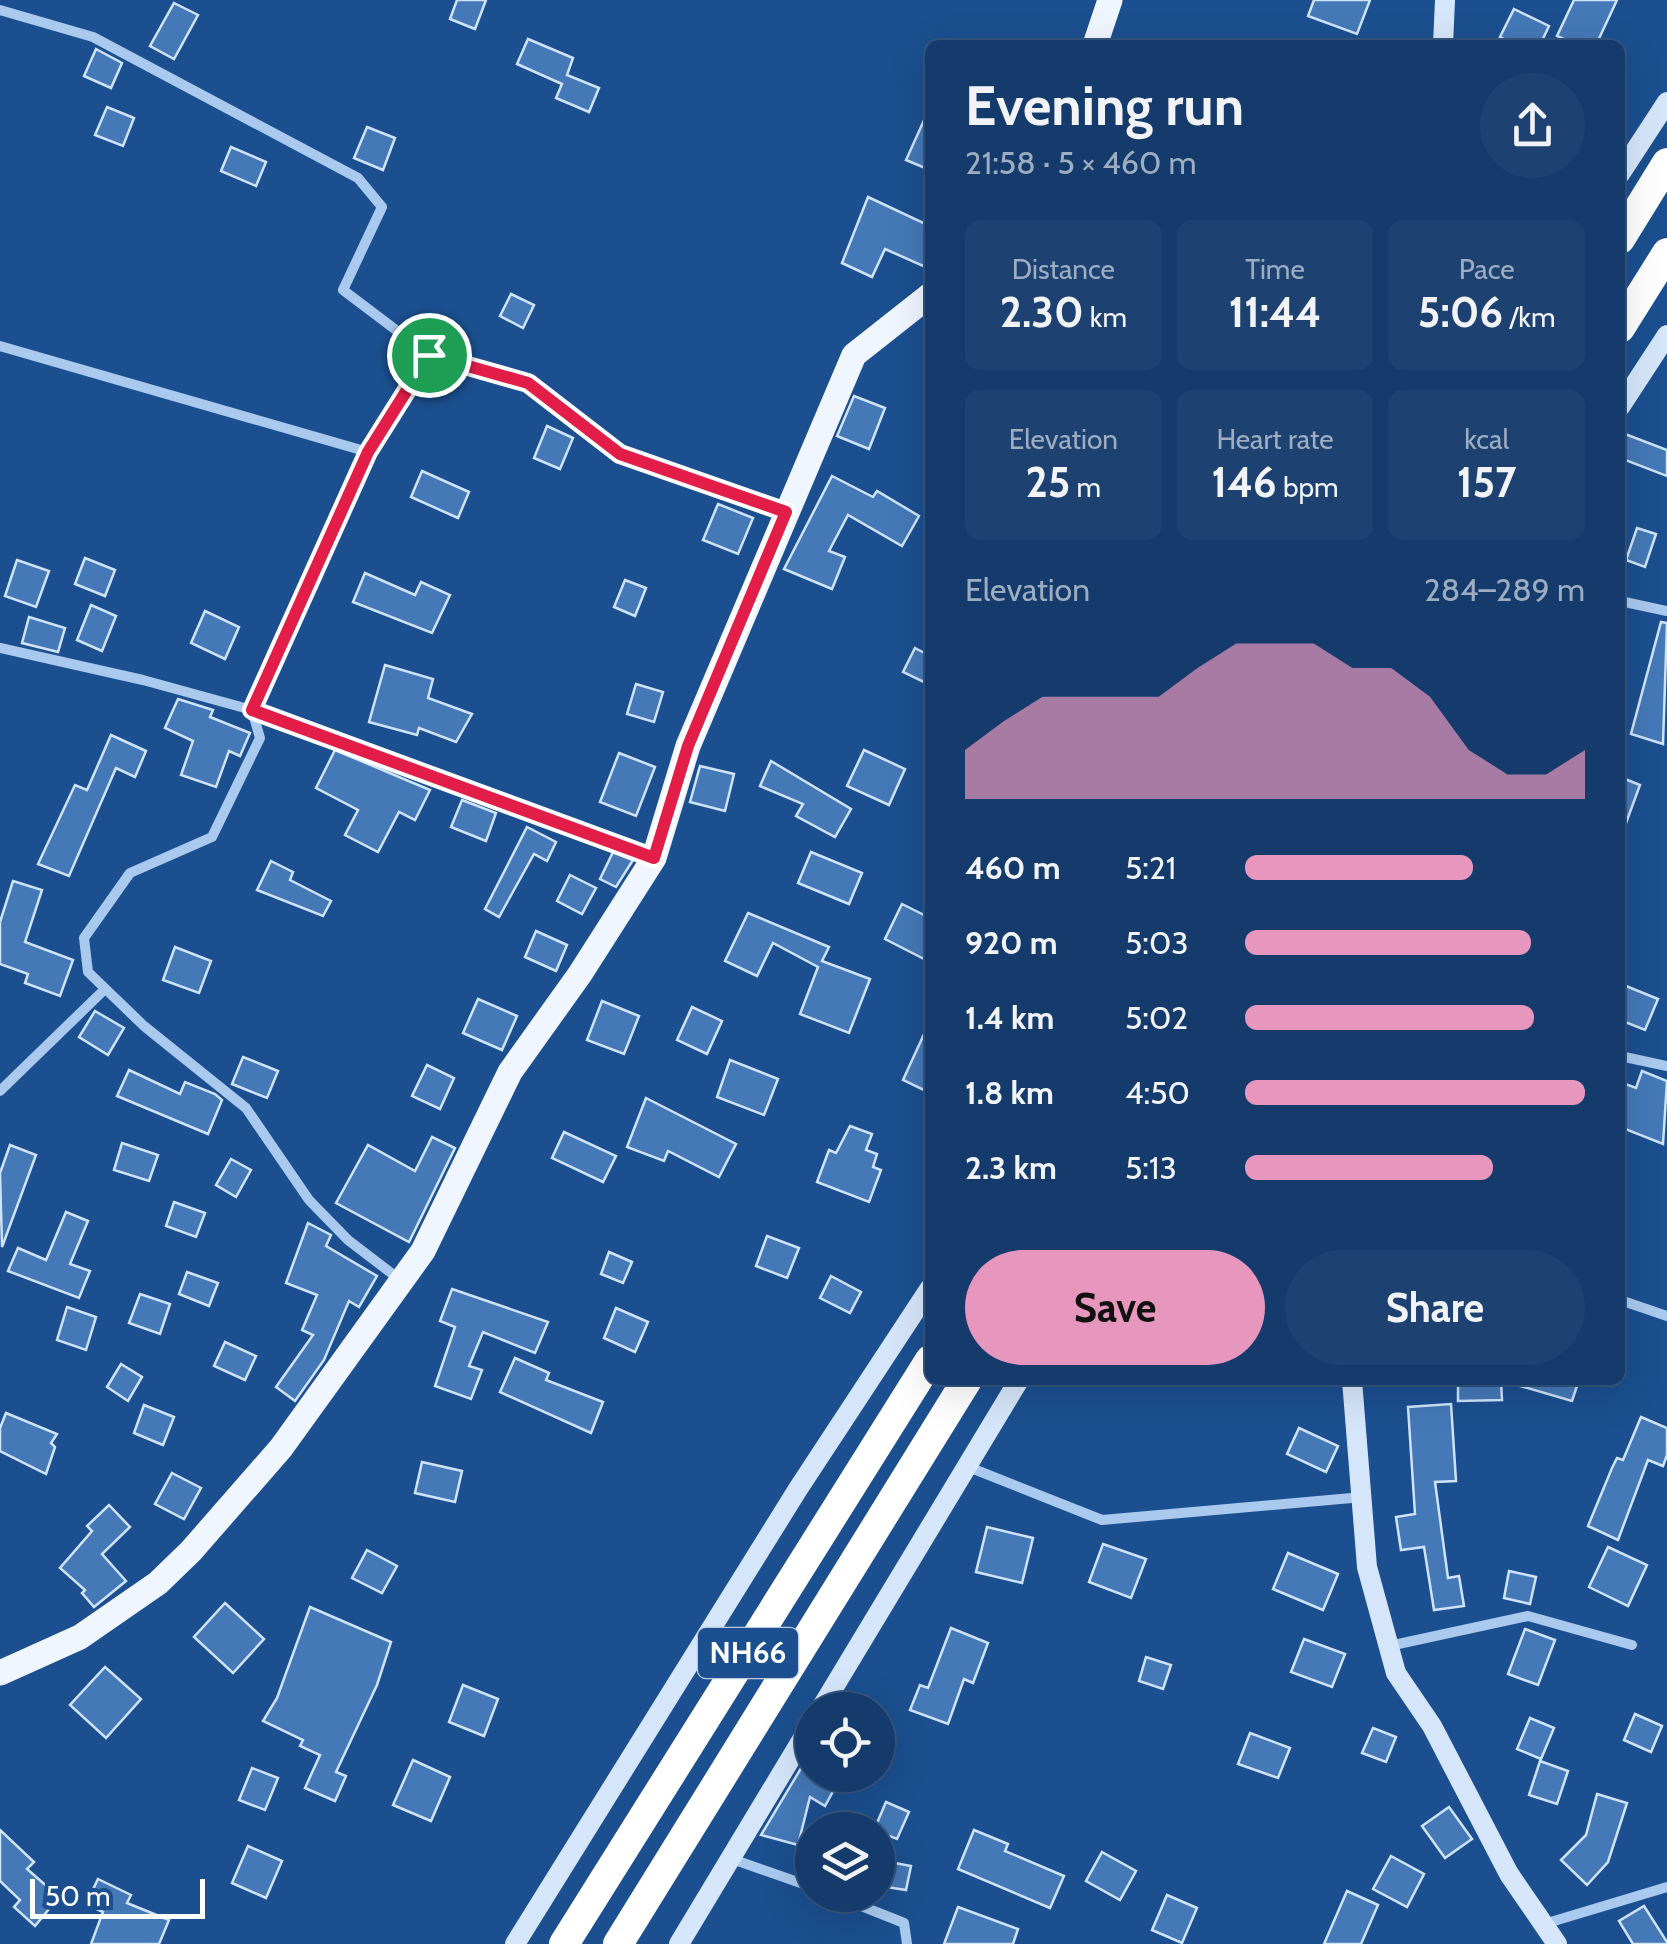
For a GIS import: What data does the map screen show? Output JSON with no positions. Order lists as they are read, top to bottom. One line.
{"streets":{"highway":["NH66"]},"scale_bar":"50 m","page":{"heading":["Evening run","21:58 · 5 × 460 m"],"stats":[["Distance","2.30 km"],["Time","11:44"],["Pace","5:06 /km"],["Elevation","25 m"],["Heart rate","146 bpm"],["kcal","157"]],"chart":["Elevation","284–289 m"],"list":[{"name":"460 m","note":"5:21"},{"name":"920 m","note":"5:03"},{"name":"1.4 km","note":"5:02"},{"name":"1.8 km","note":"4:50"},{"name":"2.3 km","note":"5:13"}],"buttons":["Save","Share"],"scale":"50 m"}}
